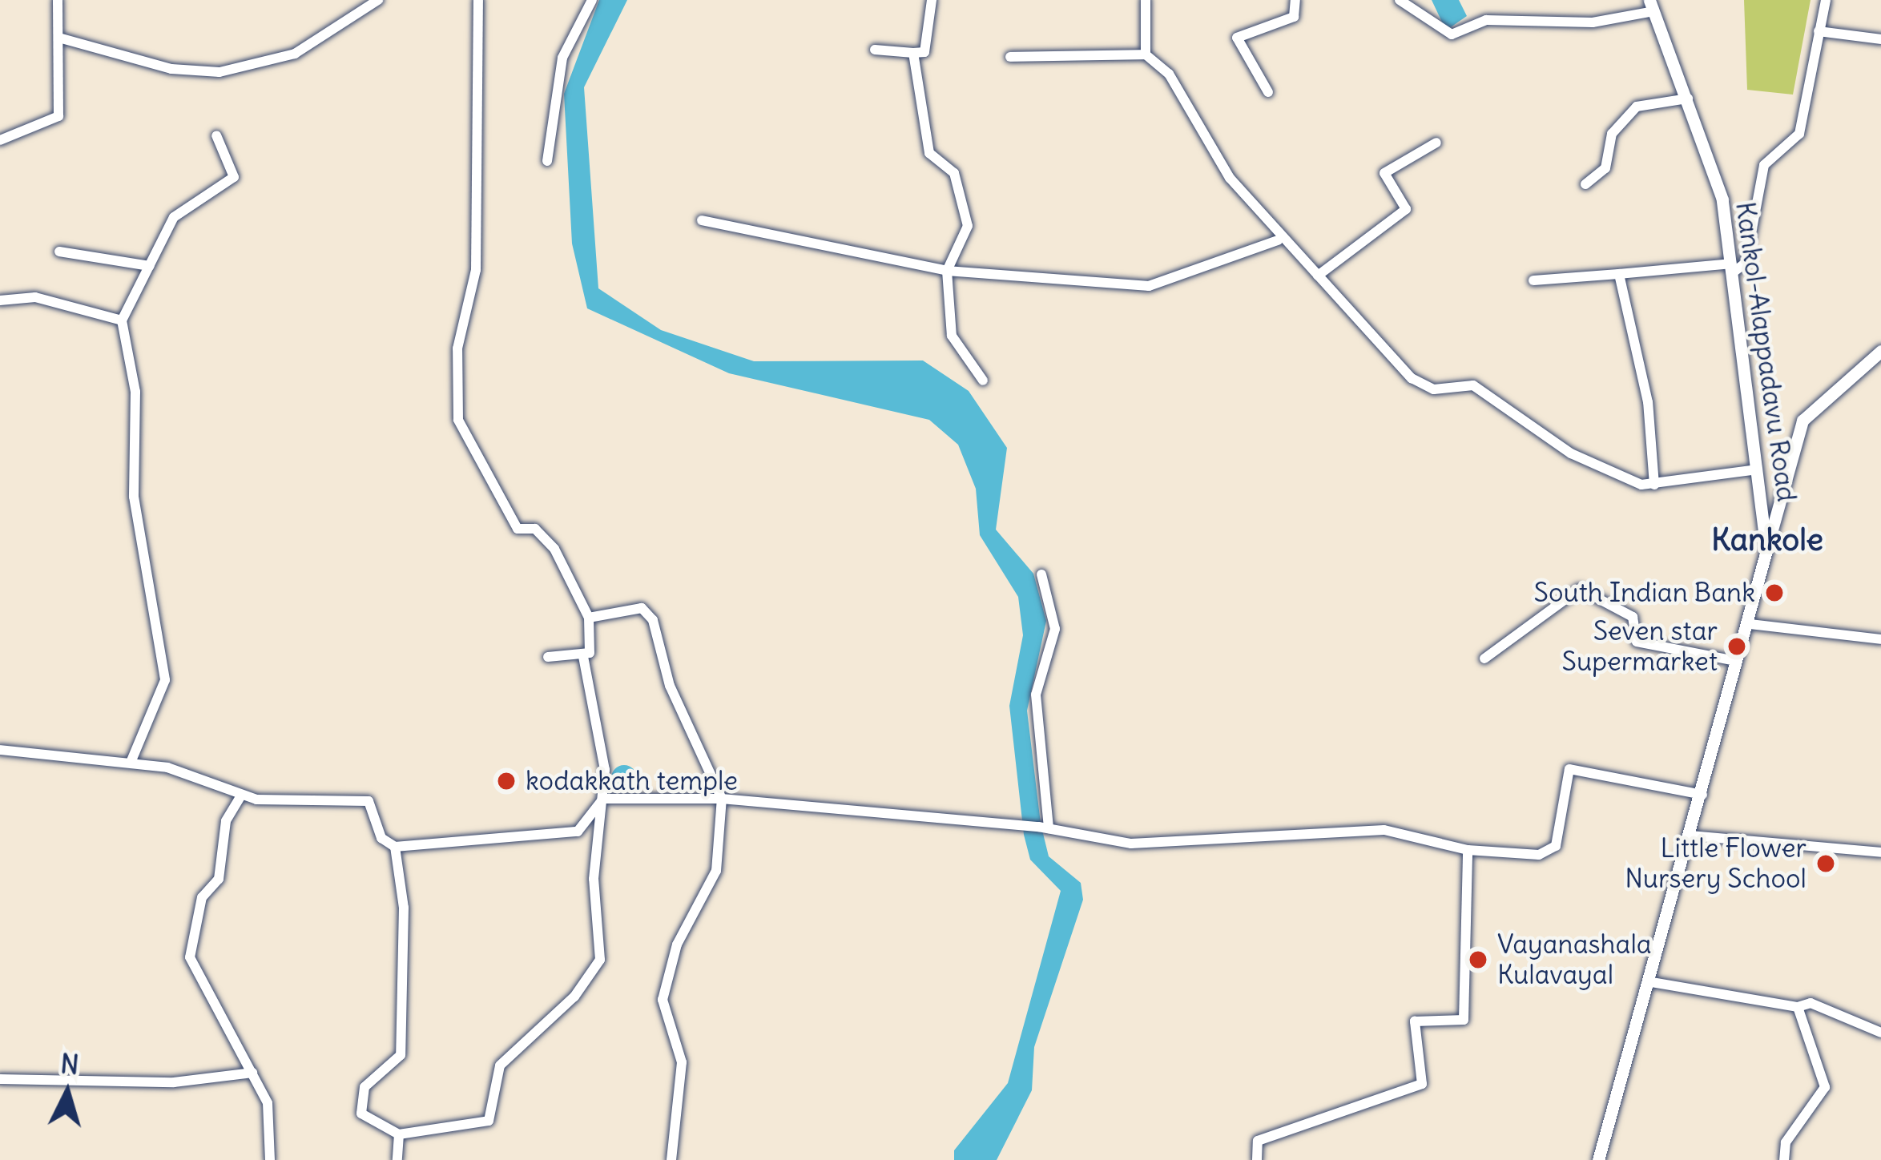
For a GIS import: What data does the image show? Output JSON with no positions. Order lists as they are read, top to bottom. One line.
{"streets":{"main road":["Kankol-Alappadavu Road"]},"districts":["Kankole"],"places":["South Indian Bank","Seven star Supermarket","kodakkath temple","Little Flower Nursery School","Vayanashala Kulavayal"],"north":"top"}
